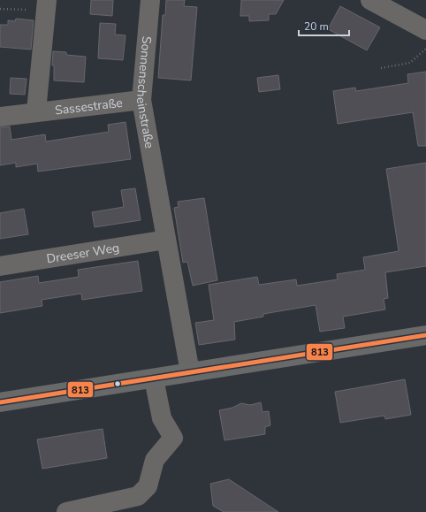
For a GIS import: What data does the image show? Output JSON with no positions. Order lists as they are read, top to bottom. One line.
{"streets":{"street":["Sonnenscheinstraße","Sassestraße","Dreeser Weg"]},"crossings":[["Sonnenscheinstraße","Sassestraße"],["Sonnenscheinstraße","Dreeser Weg"]],"lines":["transit line 813"],"scale_bar":"20 m"}
